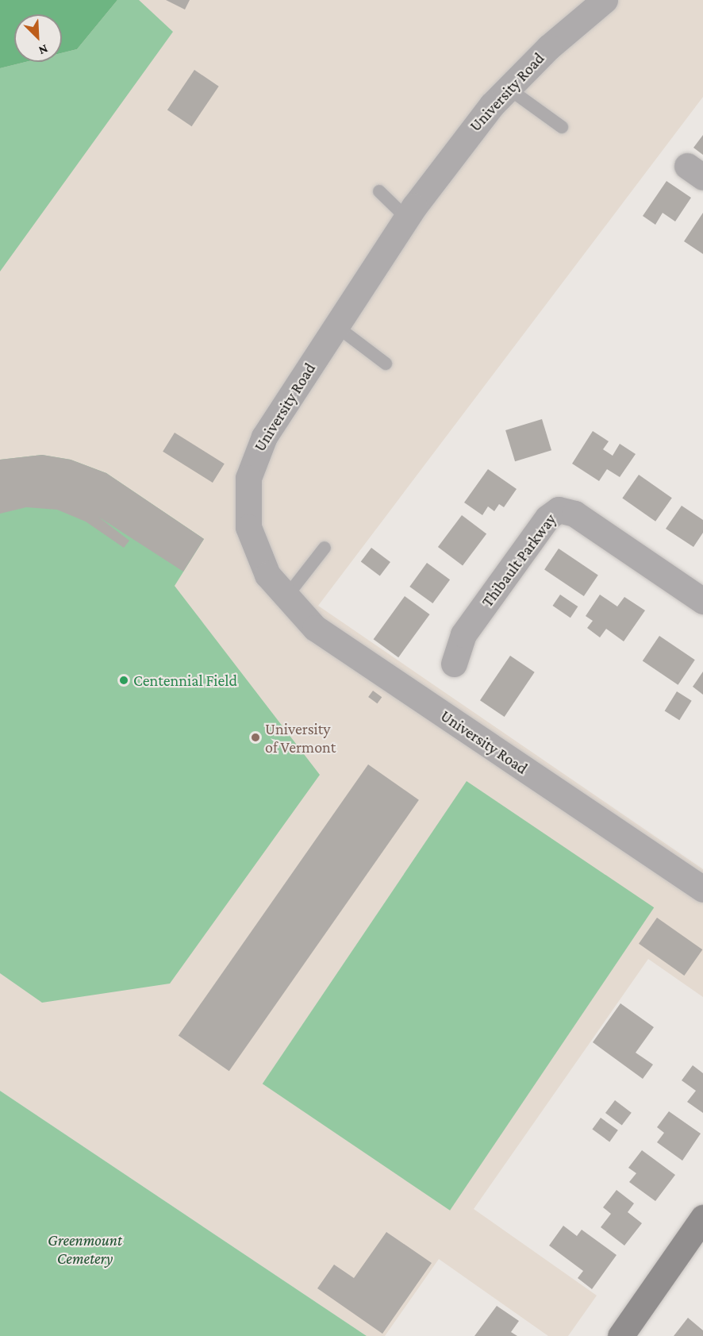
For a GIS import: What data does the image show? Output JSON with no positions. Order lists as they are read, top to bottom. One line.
{"streets":{"street":["University Road","Thibault Parkway"]},"parks":["Greenmount Cemetery"],"places":["Centennial Field","University of Vermont"],"north":"bottom right"}
